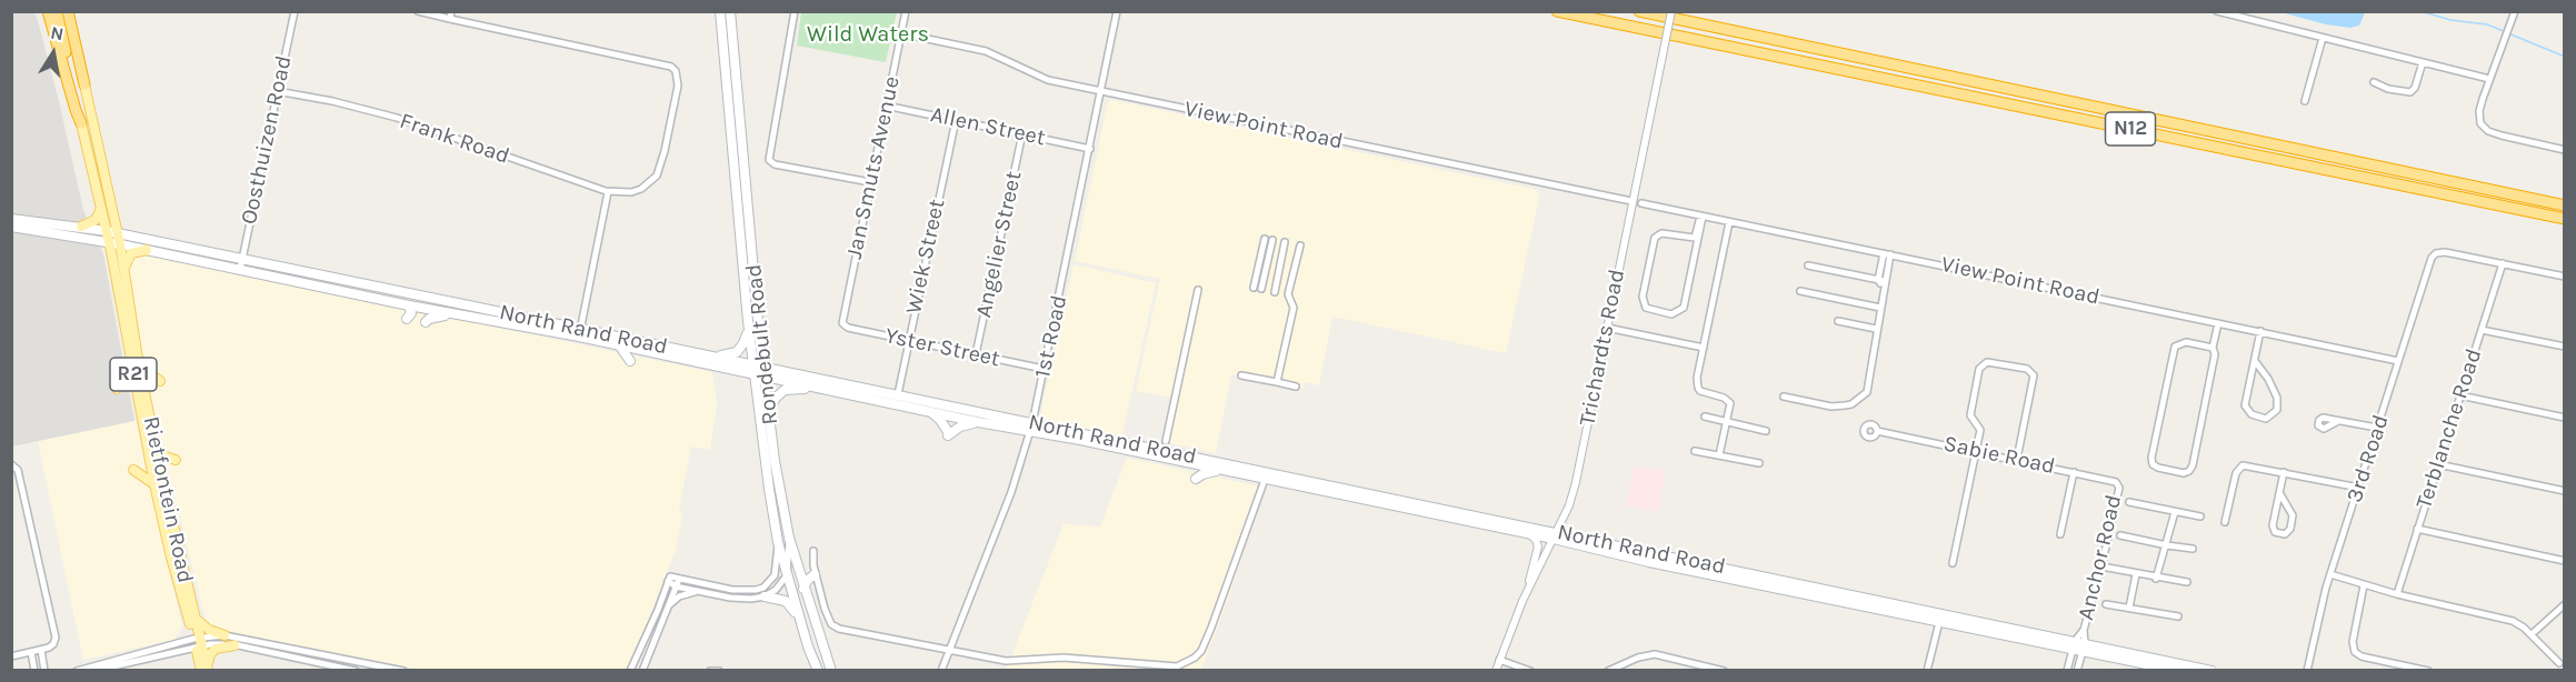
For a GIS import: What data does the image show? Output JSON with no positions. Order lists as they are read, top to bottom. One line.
{"streets":{"highway":["N12","R21"],"main road":["North Rand Road","Rondebult Road","Rietfontein Road"],"street":["View Point Road","Allen Street","Frank Road","Oosthuizen Road","Jan Smuts Avenue","Angelier Street","Wiek Street","1st Road","Yster Street","Trichardts Road","Terblanche Road","Sabie Road","3rd Road","Anchor Road"]},"crossings":[["View Point Road","Jan Smuts Avenue"],["View Point Road","1st Road"],["View Point Road","Trichardts Road"],["View Point Road","3rd Road"],["Allen Street","Jan Smuts Avenue"],["Allen Street","Angelier Street"],["Allen Street","Wiek Street"],["Allen Street","1st Road"],["Frank Road","Oosthuizen Road"],["Oosthuizen Road","North Rand Road"],["Jan Smuts Avenue","Yster Street"],["Angelier Street","Yster Street"],["Wiek Street","North Rand Road"],["Wiek Street","Yster Street"],["North Rand Road","1st Road"],["North Rand Road","Rondebult Road"],["North Rand Road","Trichardts Road"],["North Rand Road","Rietfontein Road"],["North Rand Road","Anchor Road"],["1st Road","Yster Street"],["R21","Rietfontein Road"],["Terblanche Road","3rd Road"],["Sabie Road","Anchor Road"]],"parks":["Wild Waters"],"north":"top"}
